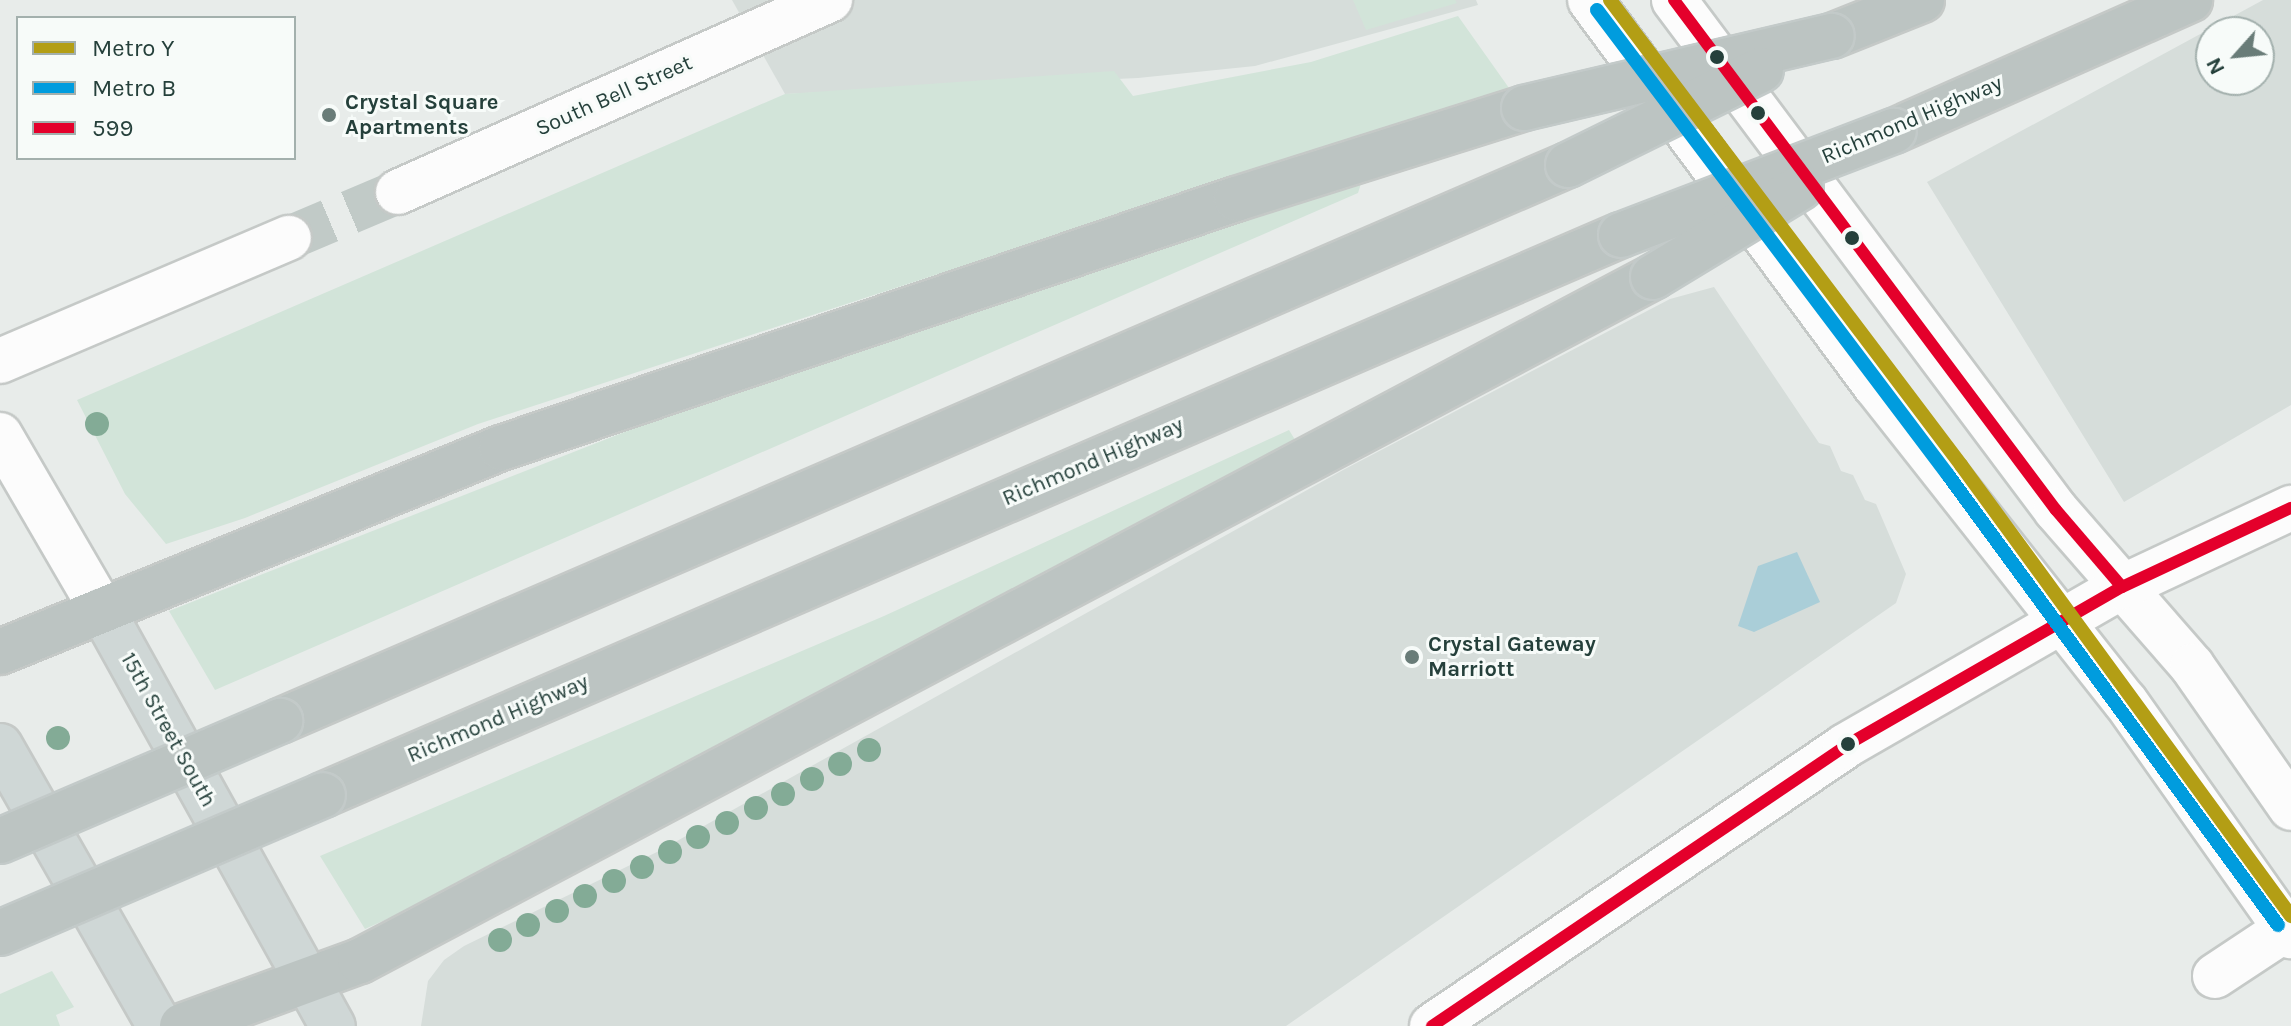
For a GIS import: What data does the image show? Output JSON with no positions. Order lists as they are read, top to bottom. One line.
{"streets":{"highway":["Richmond Highway"],"main road":["15th Street South"],"street":["South Bell Street"]},"places":["Crystal Square Apartments","Crystal Gateway Marriott"],"lines":["metro line Y","transit line 599","metro line B"],"legend":["Metro Y","Metro B","599"],"north":"bottom left"}
